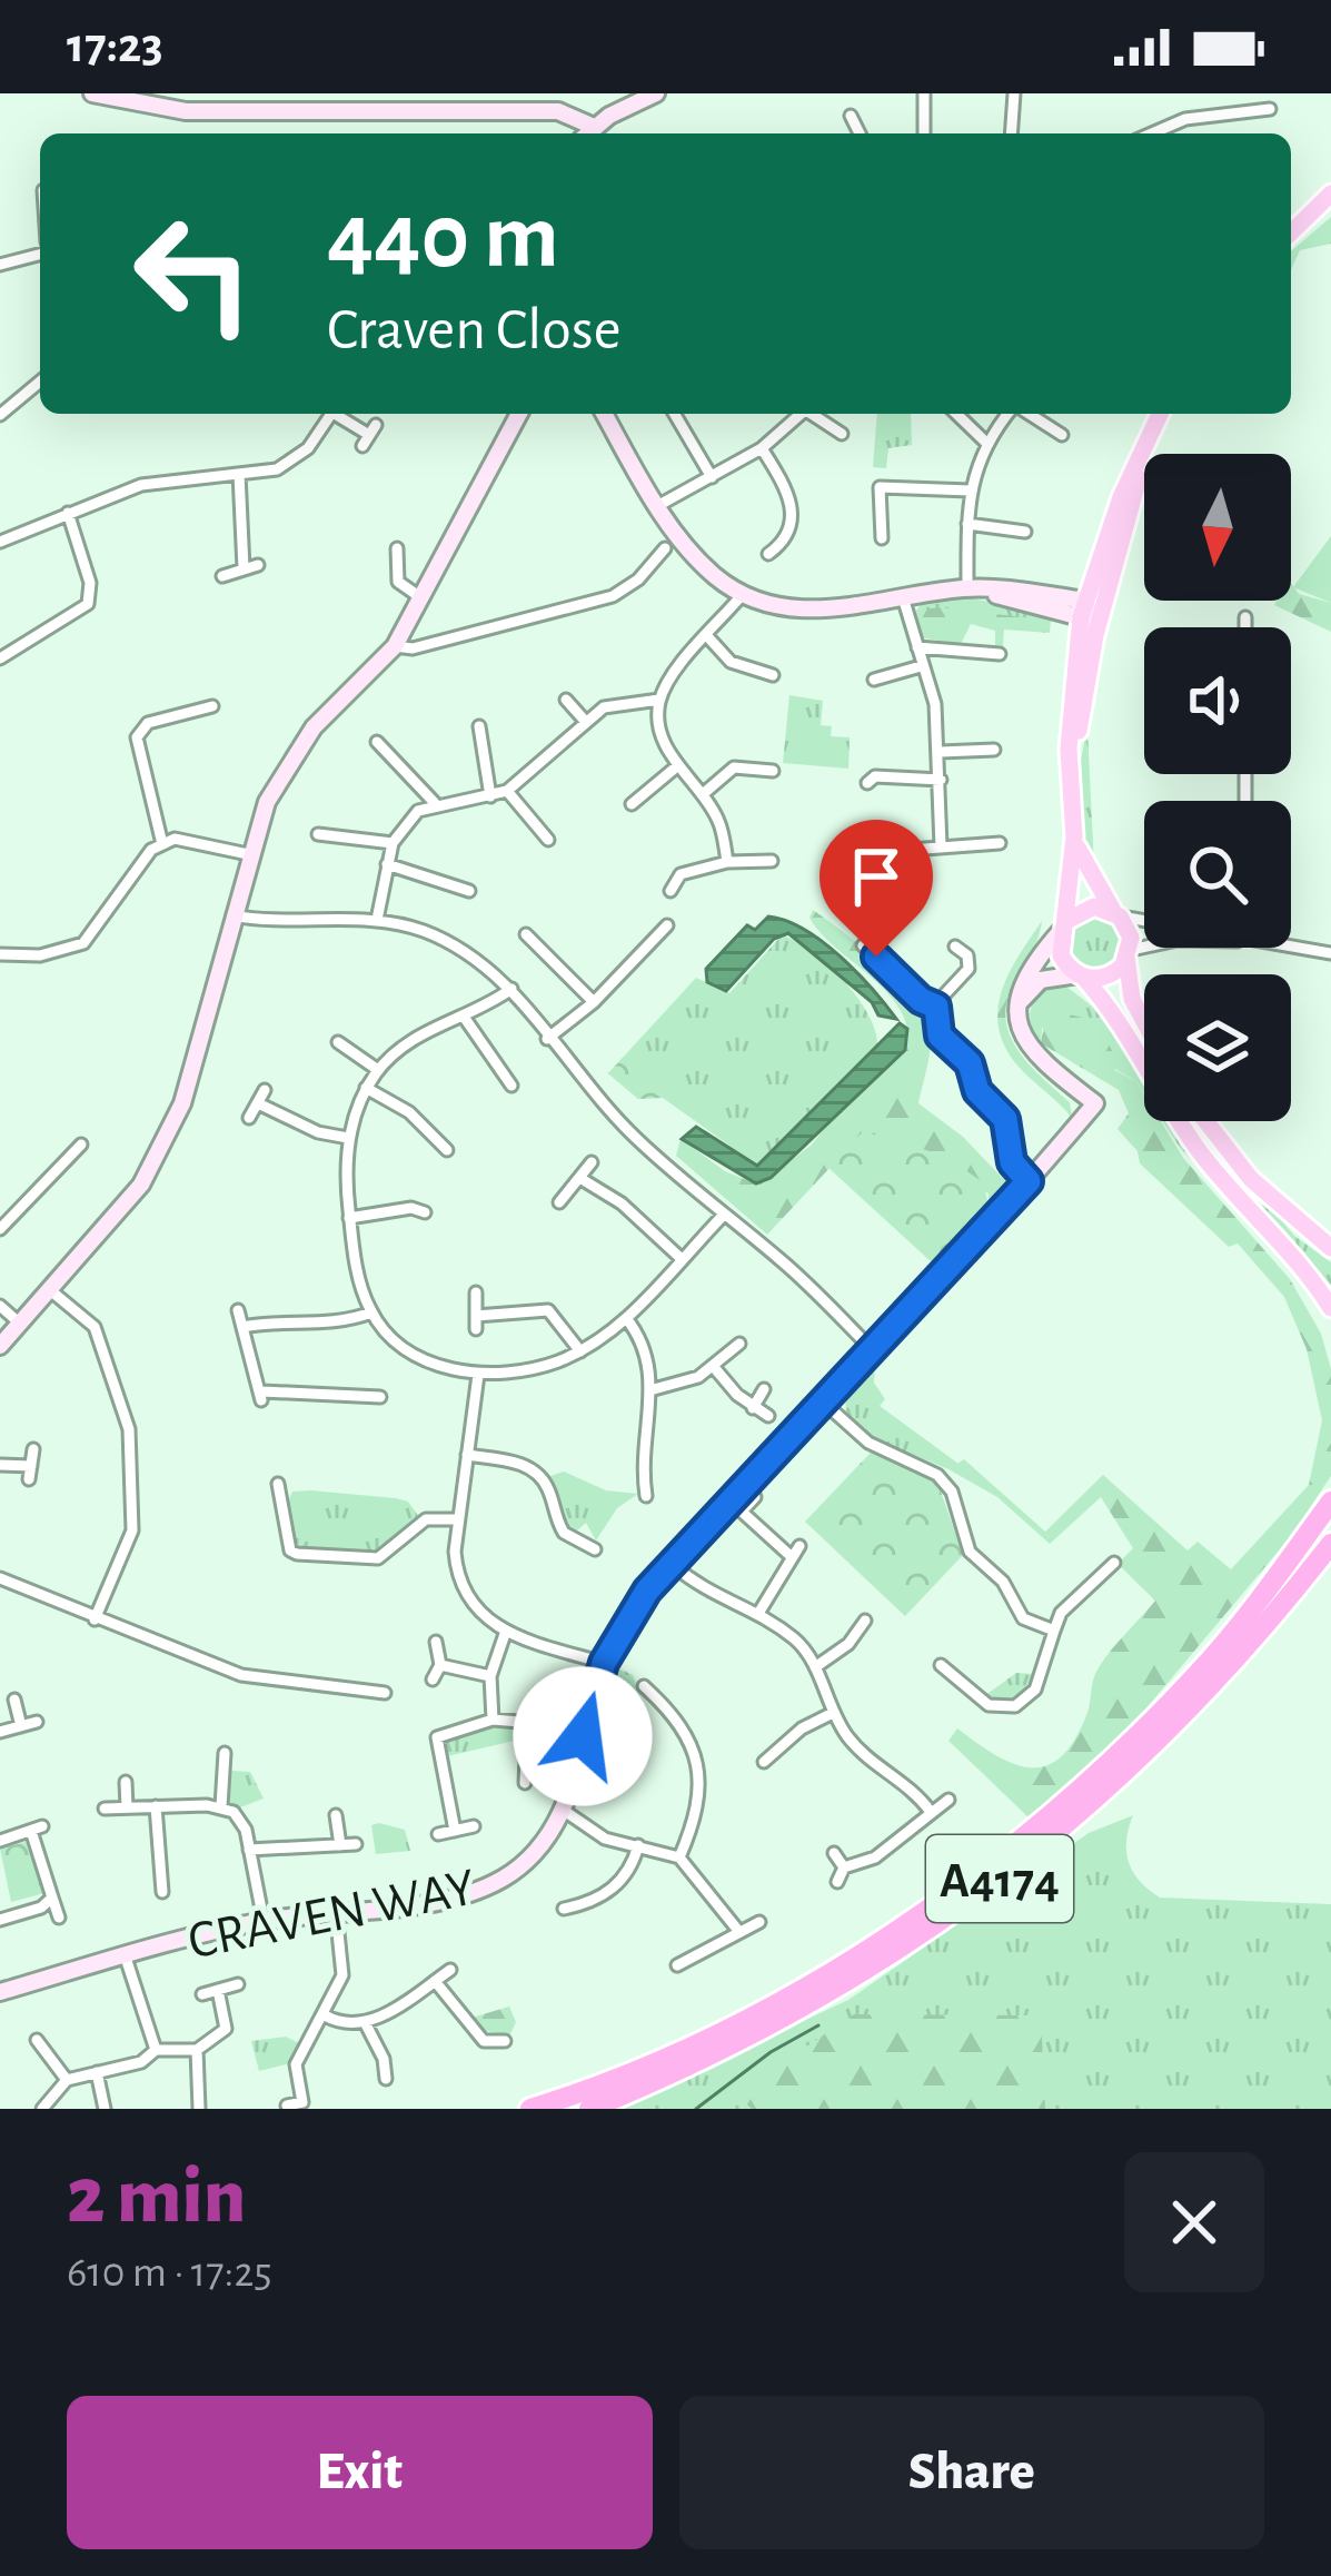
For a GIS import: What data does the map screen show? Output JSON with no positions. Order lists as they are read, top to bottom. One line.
{"streets":{"highway":["A4174"],"street":["CRAVEN WAY"]},"north":"bottom","page":{"status":"17:23","turn":["440 m","Craven Close"],"heading":["2 min","610 m · 17:25"],"buttons":["Exit","Share"]}}
